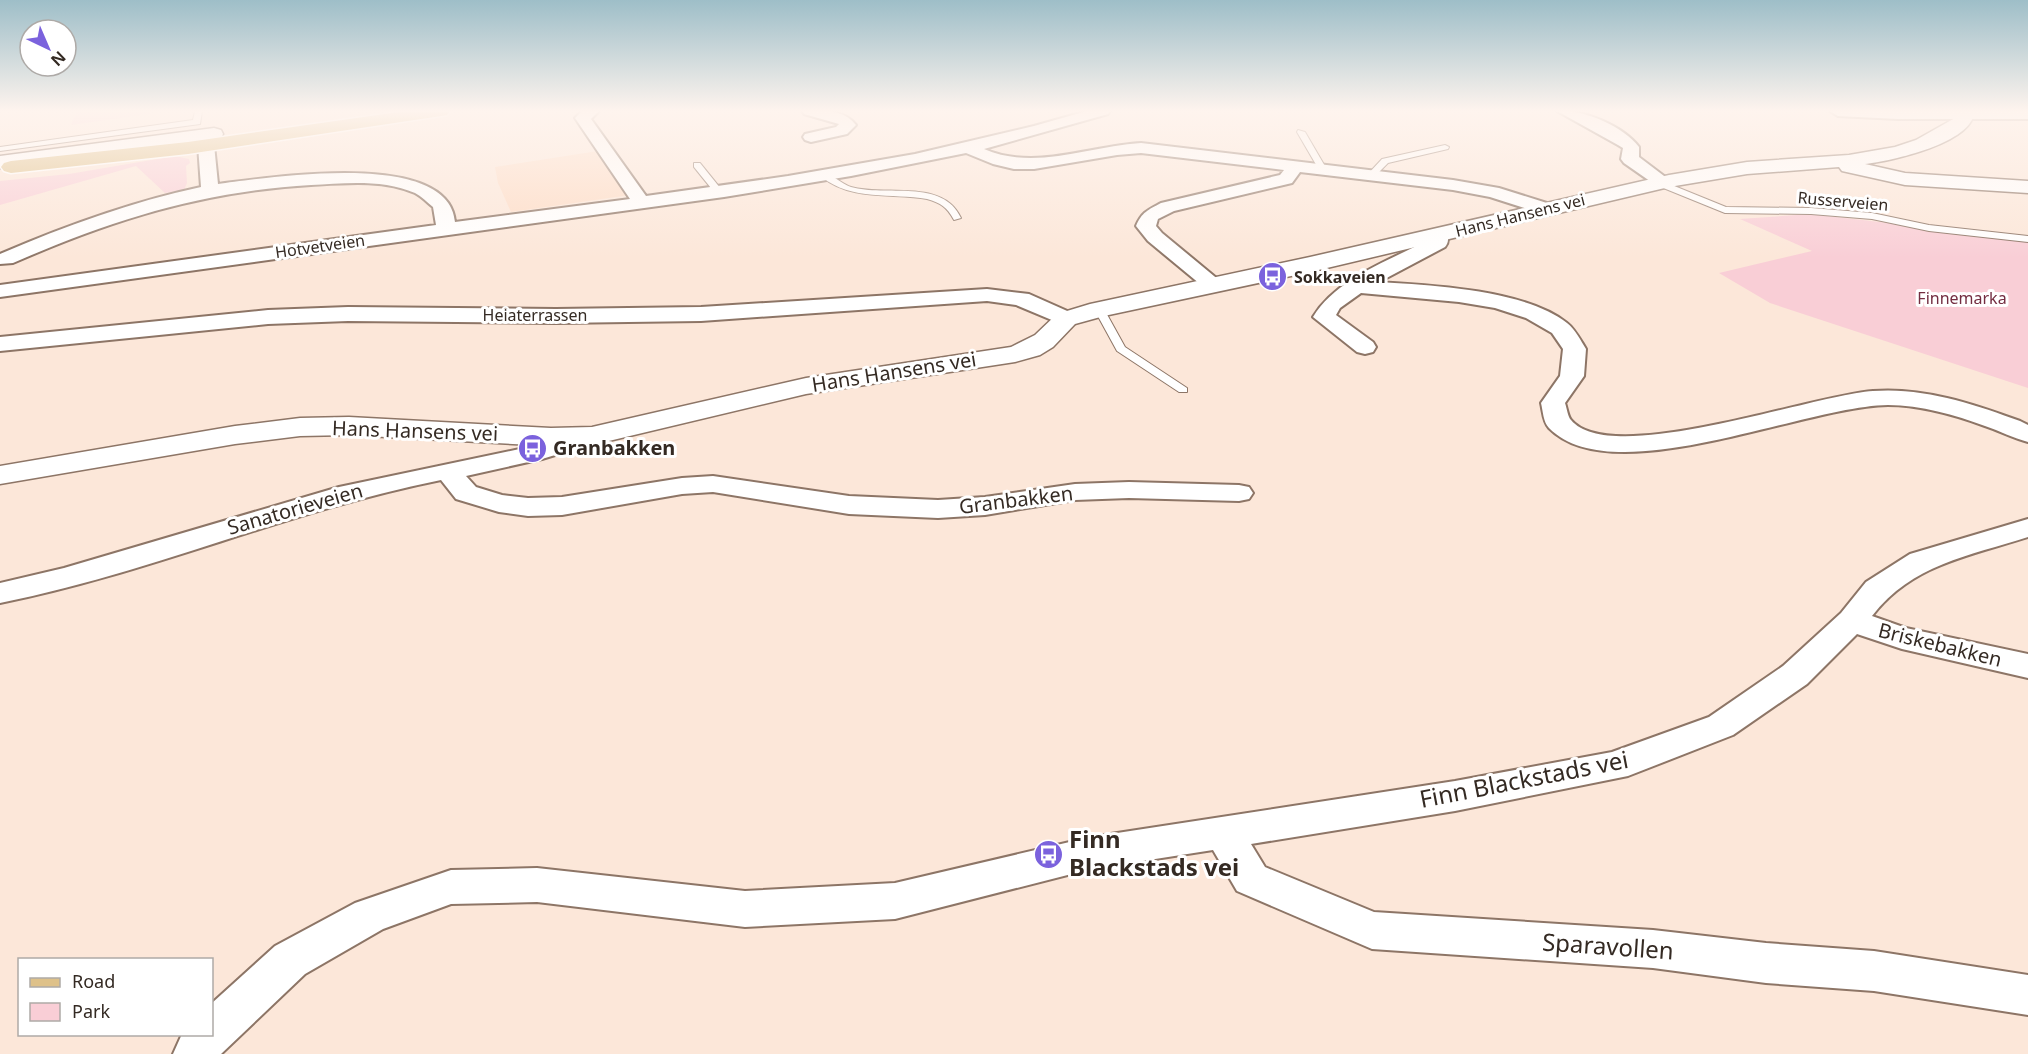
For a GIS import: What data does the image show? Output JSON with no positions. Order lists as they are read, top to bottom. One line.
{"streets":{"main road":["Hans Hansens vei"],"street":["Hotvetveien","Heiaterrassen","Granbakken","Sanatorieveien","Briskebakken","Finn Blackstads vei","Sparavollen"],"lane":["Russerveien"]},"crossings":[["Russerveien","Hans Hansens vei"],["Hans Hansens vei","Heiaterrassen"],["Hans Hansens vei","Sanatorieveien"],["Granbakken","Sanatorieveien"],["Briskebakken","Finn Blackstads vei"],["Finn Blackstads vei","Sparavollen"]],"parks":["Finnemarka"],"places":{"bus stop":["Sokkaveien","Granbakken","Finn Blackstads vei"]},"legend":["Road","Park"],"north":"bottom right"}
